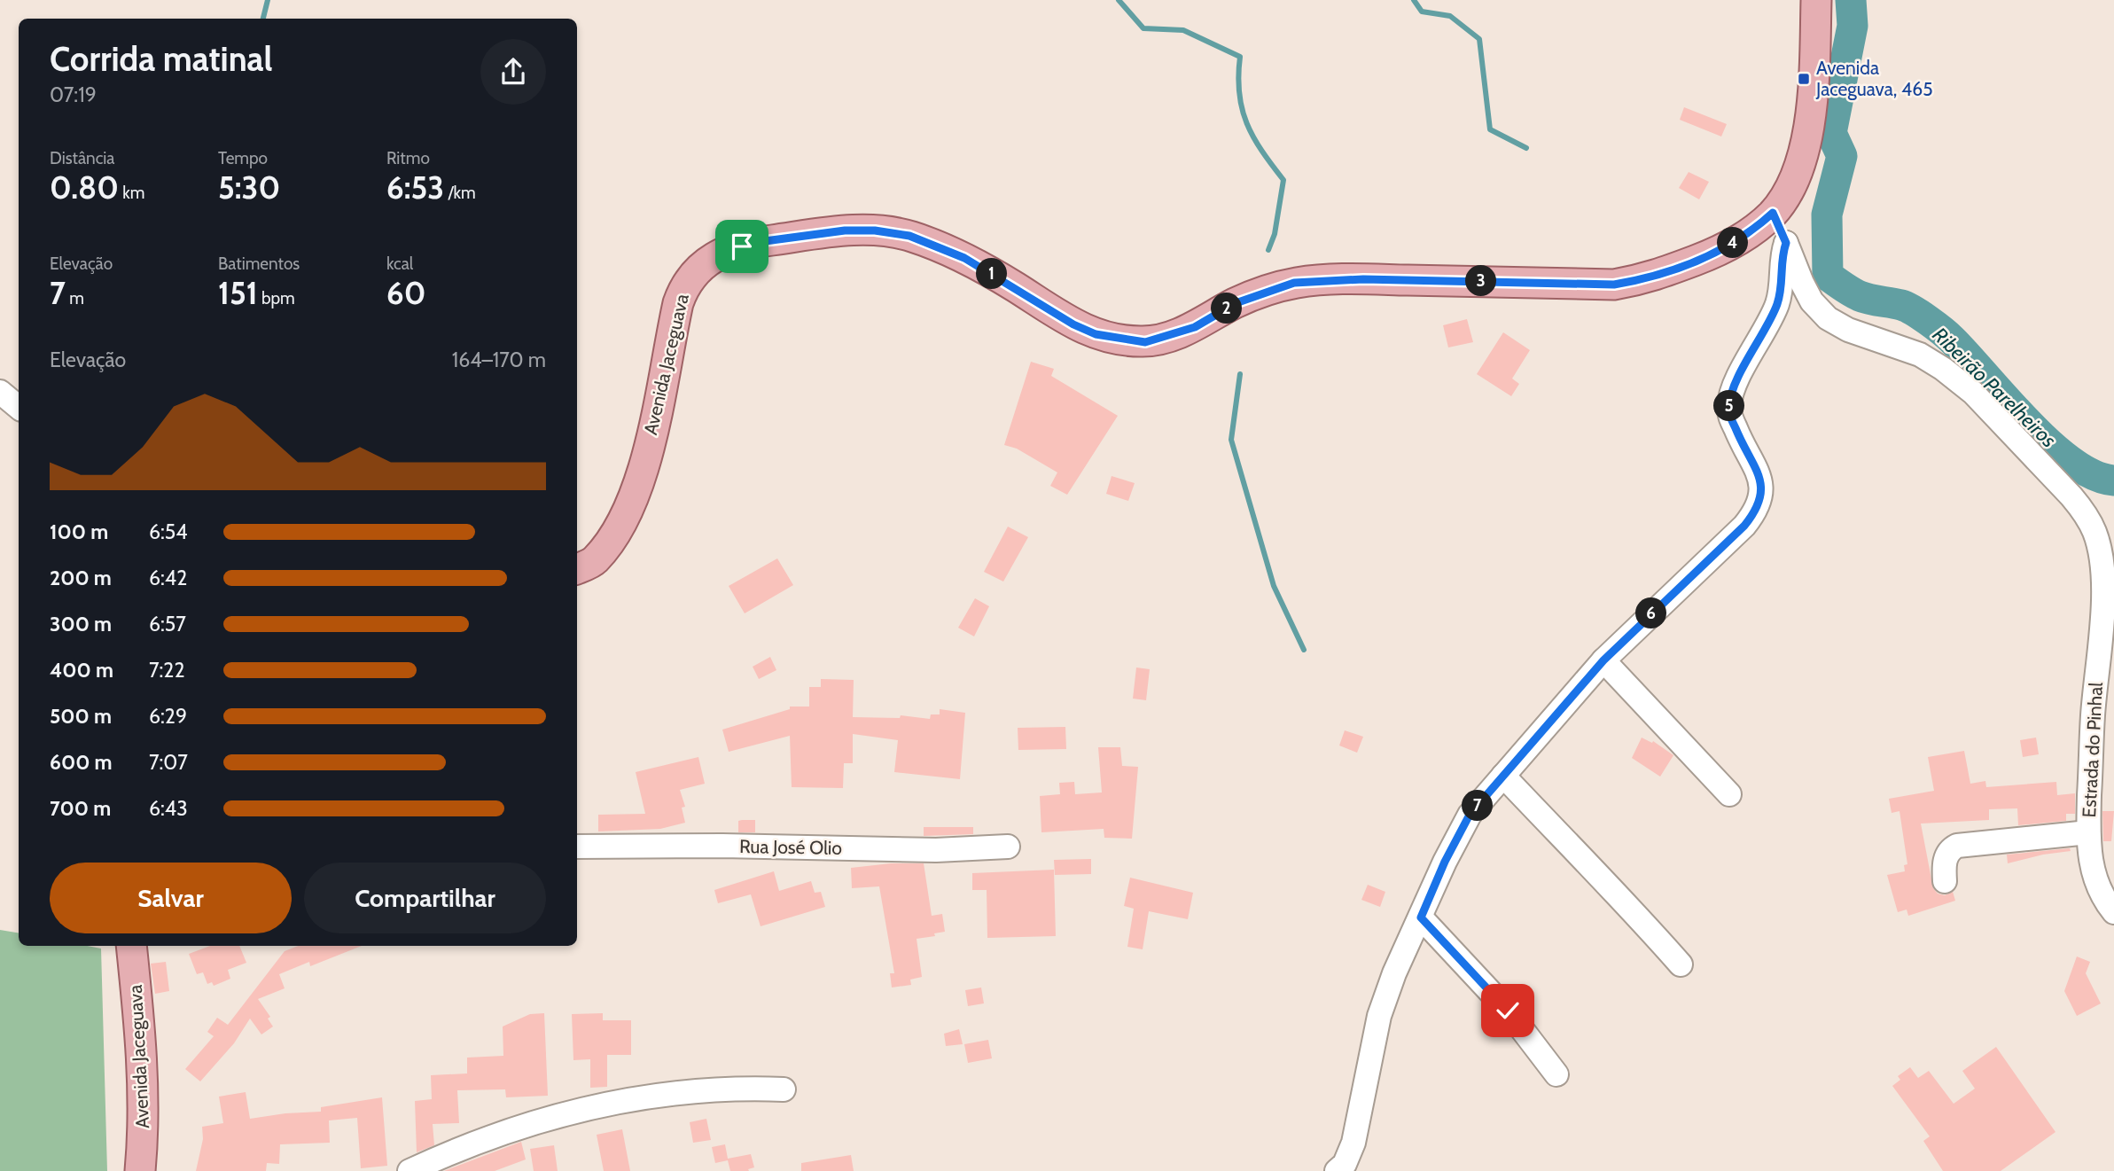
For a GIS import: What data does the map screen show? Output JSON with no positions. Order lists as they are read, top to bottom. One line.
{"streets":{"main road":["Avenida Jaceguava"],"street":["Estrada do Pinhal","Rua José Olio"]},"crossings":[["Avenida Jaceguava","Estrada do Pinhal"]],"water":["Ribeirão Parelheiros"],"places":{"transit":["Avenida Jaceguava, 465"]},"page":{"heading":["Corrida matinal","07:19"],"stats":[["Distância","0.80 km"],["Tempo","5:30"],["Ritmo","6:53 /km"],["Elevação","7 m"],["Batimentos","151 bpm"],["kcal","60"]],"pins":["4","1","3","2","5","6","7"],"chart":["Elevação","164–170 m"],"list":[{"name":"100 m","note":"6:54"},{"name":"200 m","note":"6:42"},{"name":"300 m","note":"6:57"},{"name":"400 m","note":"7:22"},{"name":"500 m","note":"6:29"},{"name":"600 m","note":"7:07"},{"name":"700 m","note":"6:43"}],"buttons":["Salvar","Compartilhar"]}}
